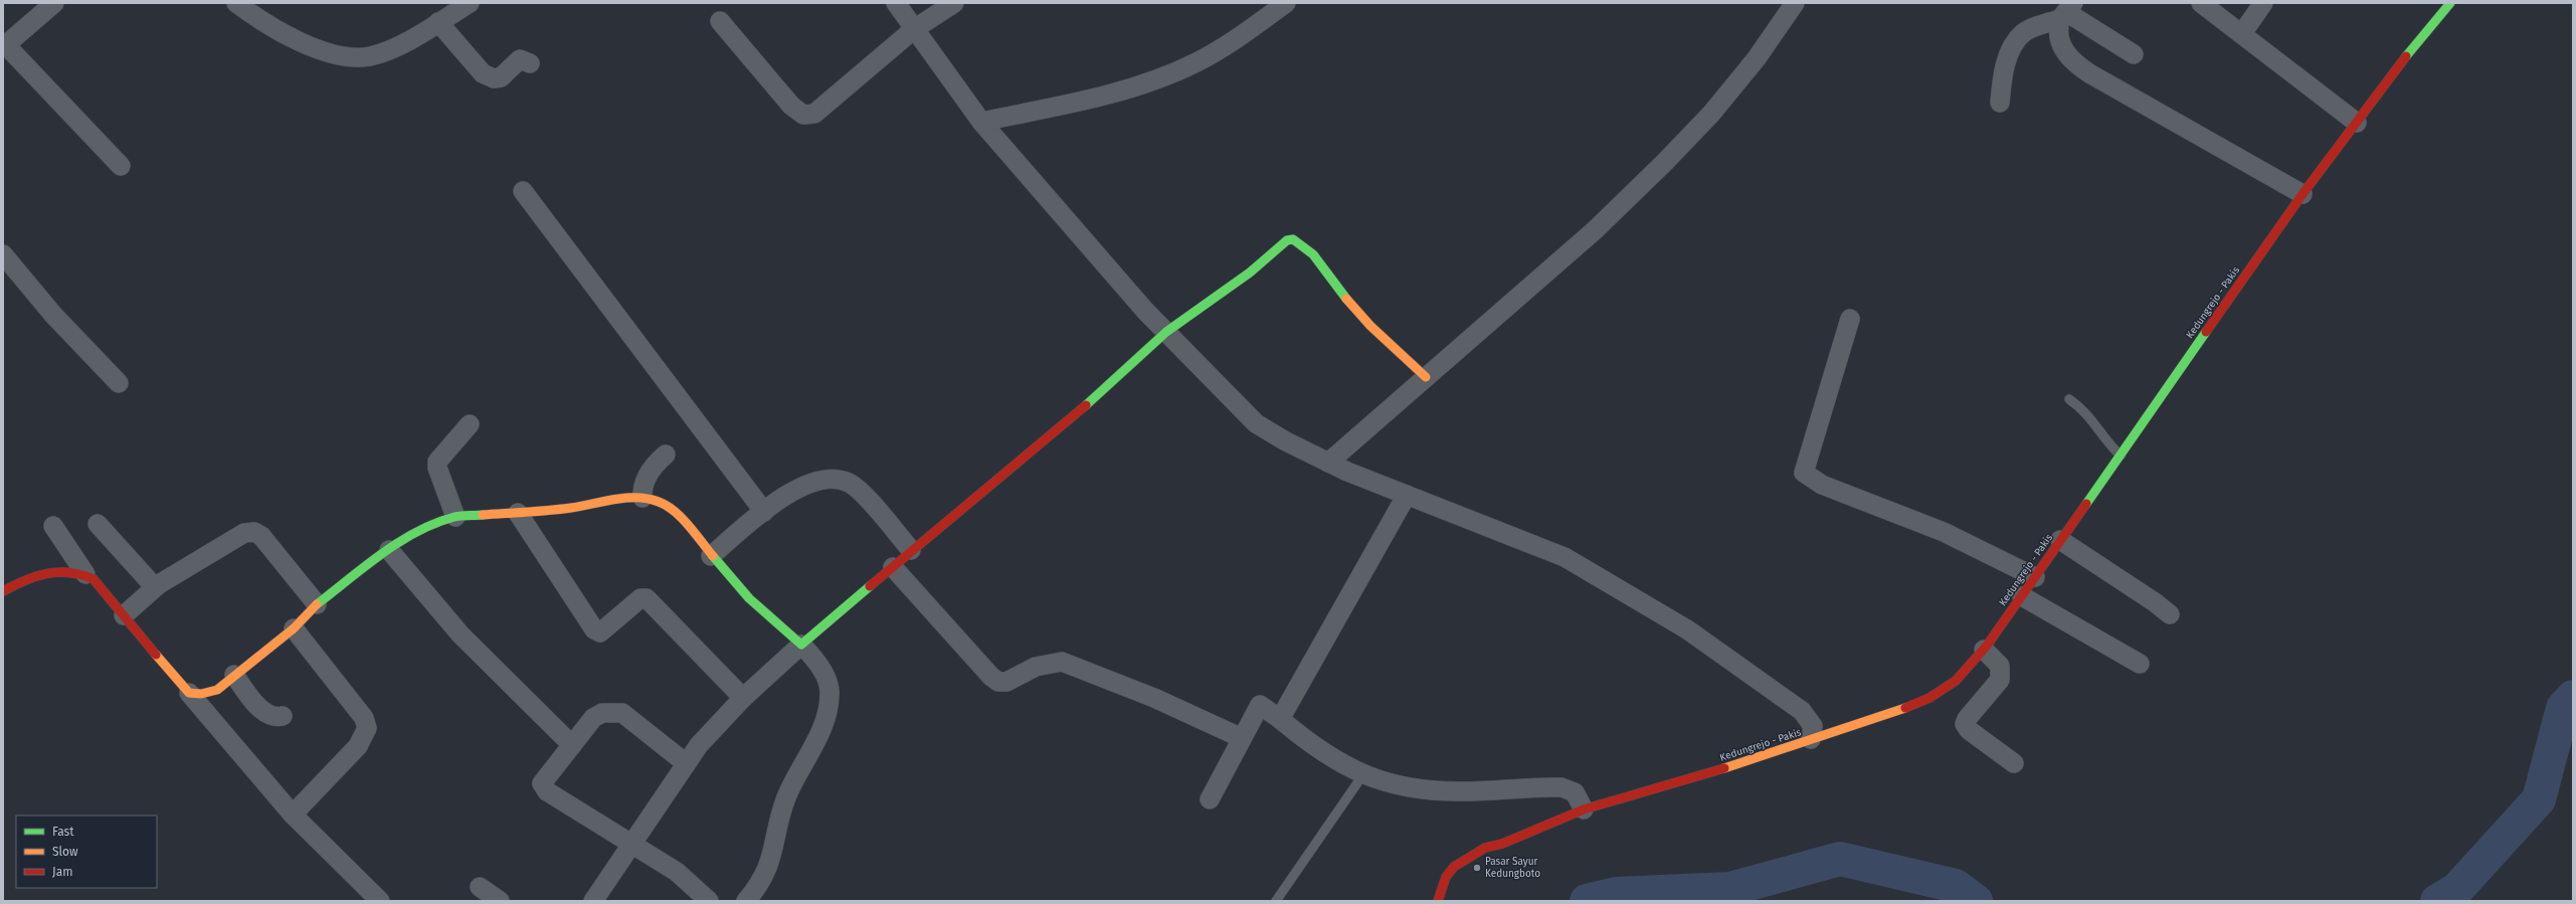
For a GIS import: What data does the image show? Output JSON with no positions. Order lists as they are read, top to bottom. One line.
{"streets":{"street":["Kedungrejo - Pakis"]},"places":["Pasar Sayur Kedungboto"],"legend":["Fast","Slow","Jam"]}
